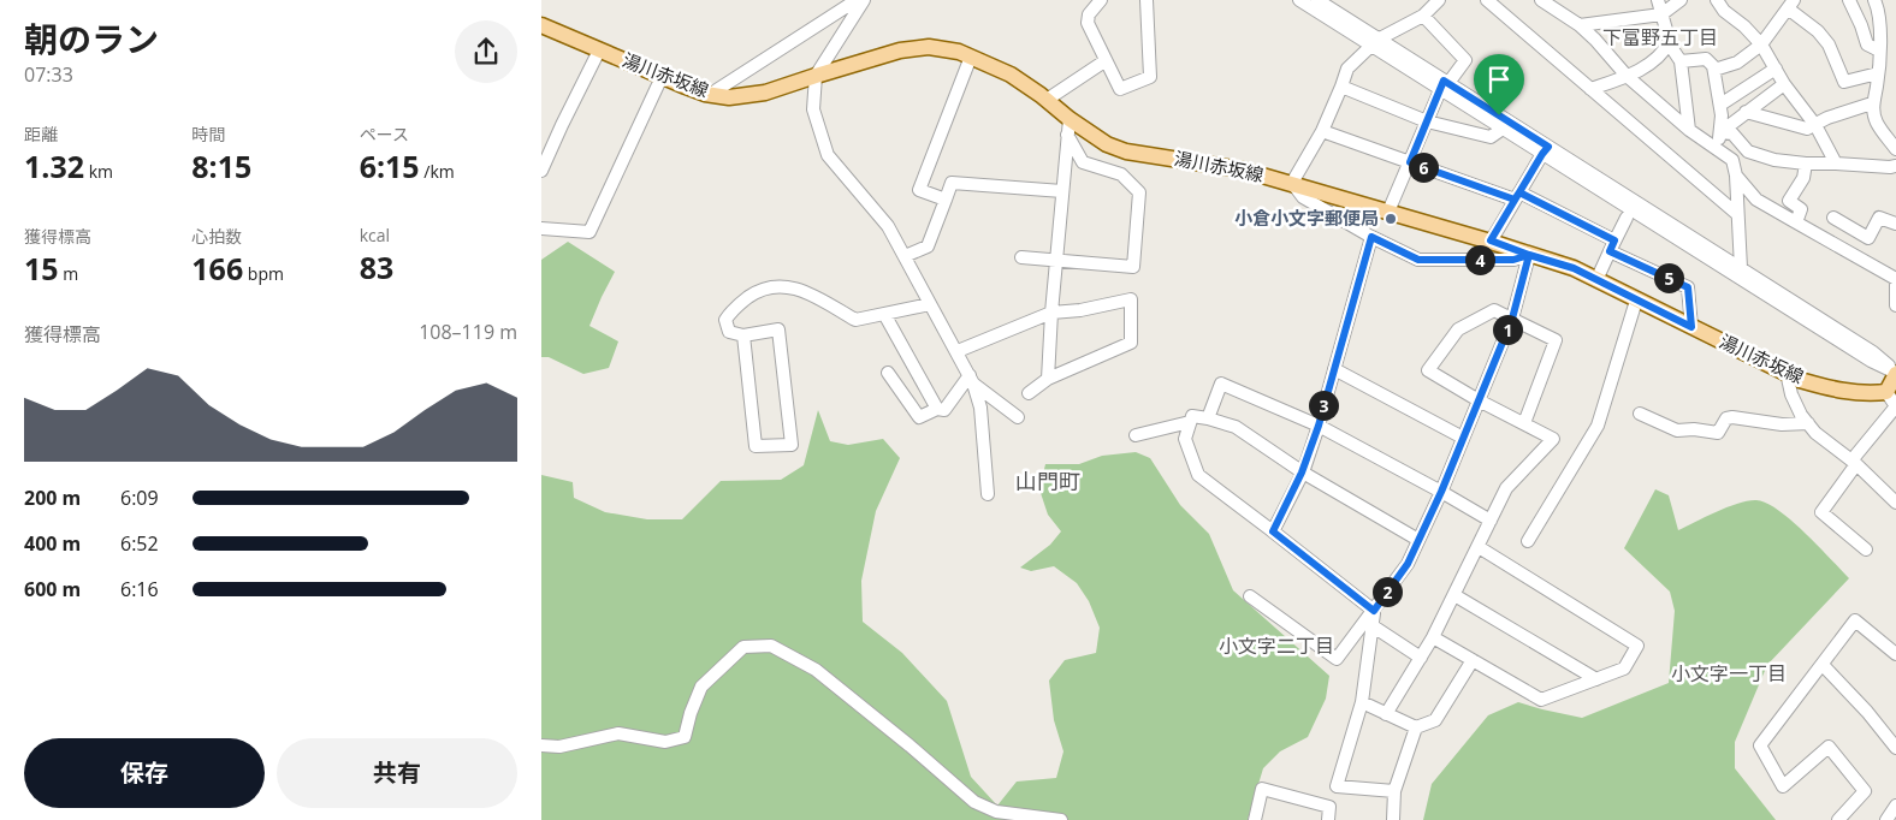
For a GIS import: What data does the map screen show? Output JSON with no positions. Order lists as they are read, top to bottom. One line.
{"streets":{"main road":["湯川赤坂線"]},"districts":["下富野五丁目","山門町","小文字二丁目","小文字一丁目"],"places":["小倉小文字郵便局"],"page":{"heading":["朝のラン","07:33"],"stats":[["距離","1.32 km"],["時間","8:15"],["ペース","6:15 /km"],["獲得標高","15 m"],["心拍数","166 bpm"],["kcal","83"]],"pins":["6","4","5","1","3","2"],"chart":["獲得標高","108–119 m"],"list":[{"name":"200 m","note":"6:09"},{"name":"400 m","note":"6:52"},{"name":"600 m","note":"6:16"}],"buttons":["保存","共有"]}}
